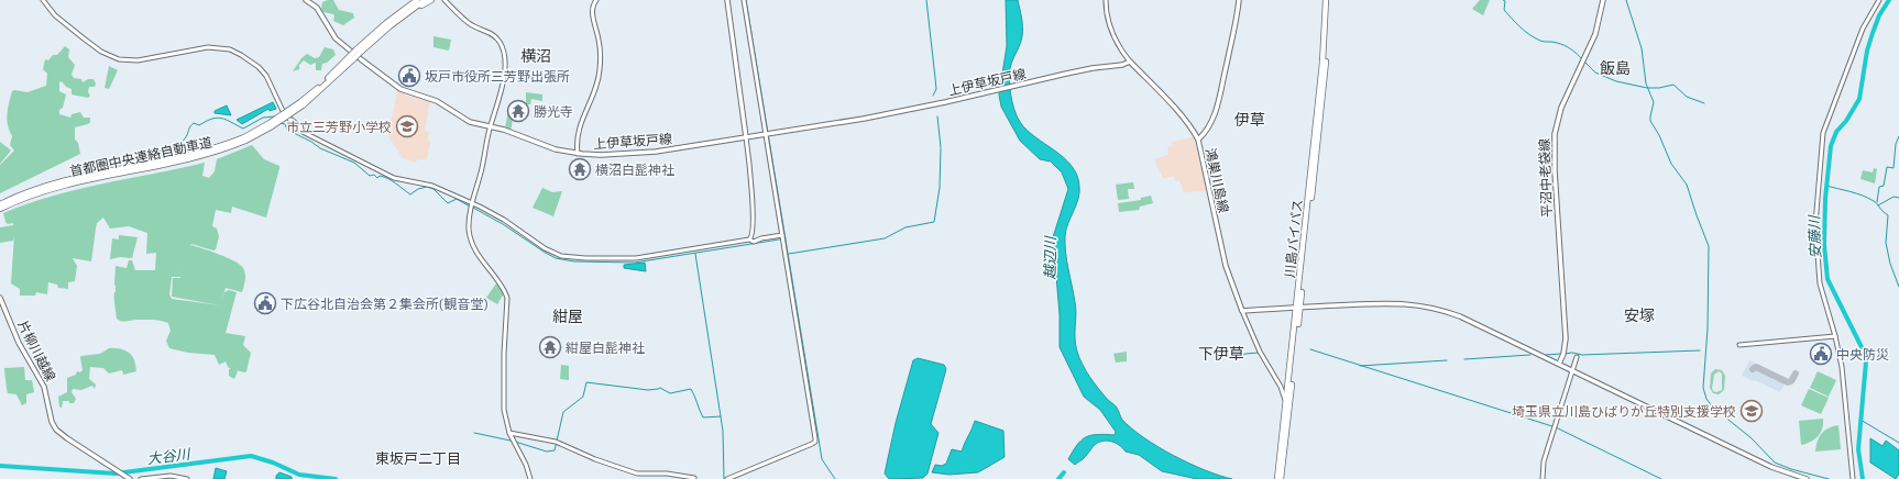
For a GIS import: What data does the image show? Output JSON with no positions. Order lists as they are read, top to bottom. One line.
{"streets":{"highway":["首都圏中央連絡自動車道","川島バイパス"],"main road":["上伊草坂戸線","平沼中老袋線","鴻巣川島線","片柳川越線"]},"districts":["横沼","飯島","伊草","安塚","紺屋","下伊草","東坂戸二丁目"],"water":["安藤川","越辺川","大谷川"],"places":{"public building":["坂戸市役所三芳野出張所","下広谷北自治会第２集会所(観音堂)","中央防災"],"temple":["勝光寺","横沼白髭神社","紺屋白髭神社"],"school or university":["市立三芳野小学校","埼玉県立川島ひばりが丘特別支援学校"]}}
